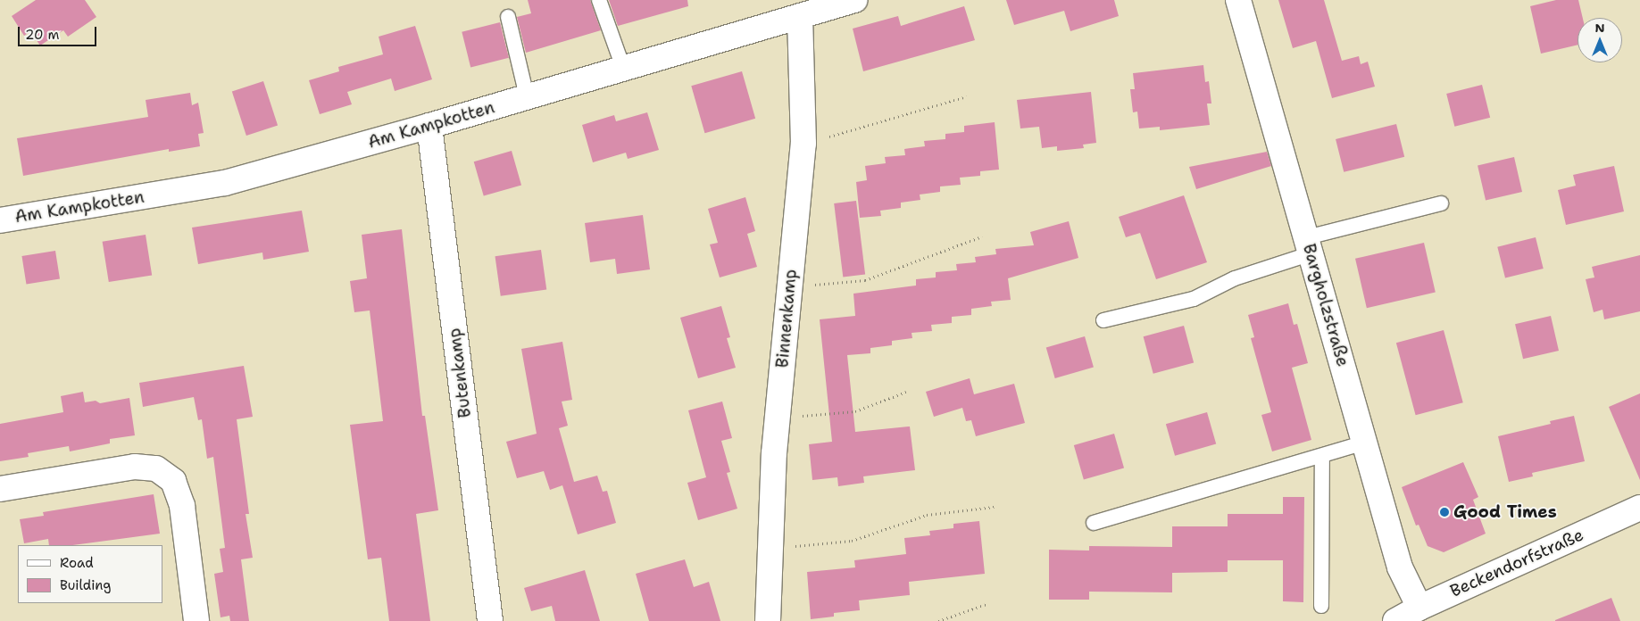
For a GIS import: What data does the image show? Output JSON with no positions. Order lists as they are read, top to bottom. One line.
{"streets":{"street":["Am Kampkotten","Bargholzstraße","Binnenkamp","Butenkamp","Beckendorfstraße"]},"crossings":[["Am Kampkotten","Binnenkamp"],["Am Kampkotten","Butenkamp"],["Bargholzstraße","Beckendorfstraße"]],"places":["Good Times"],"legend":["Road","Building"],"scale_bar":"20 m","north":"top"}
